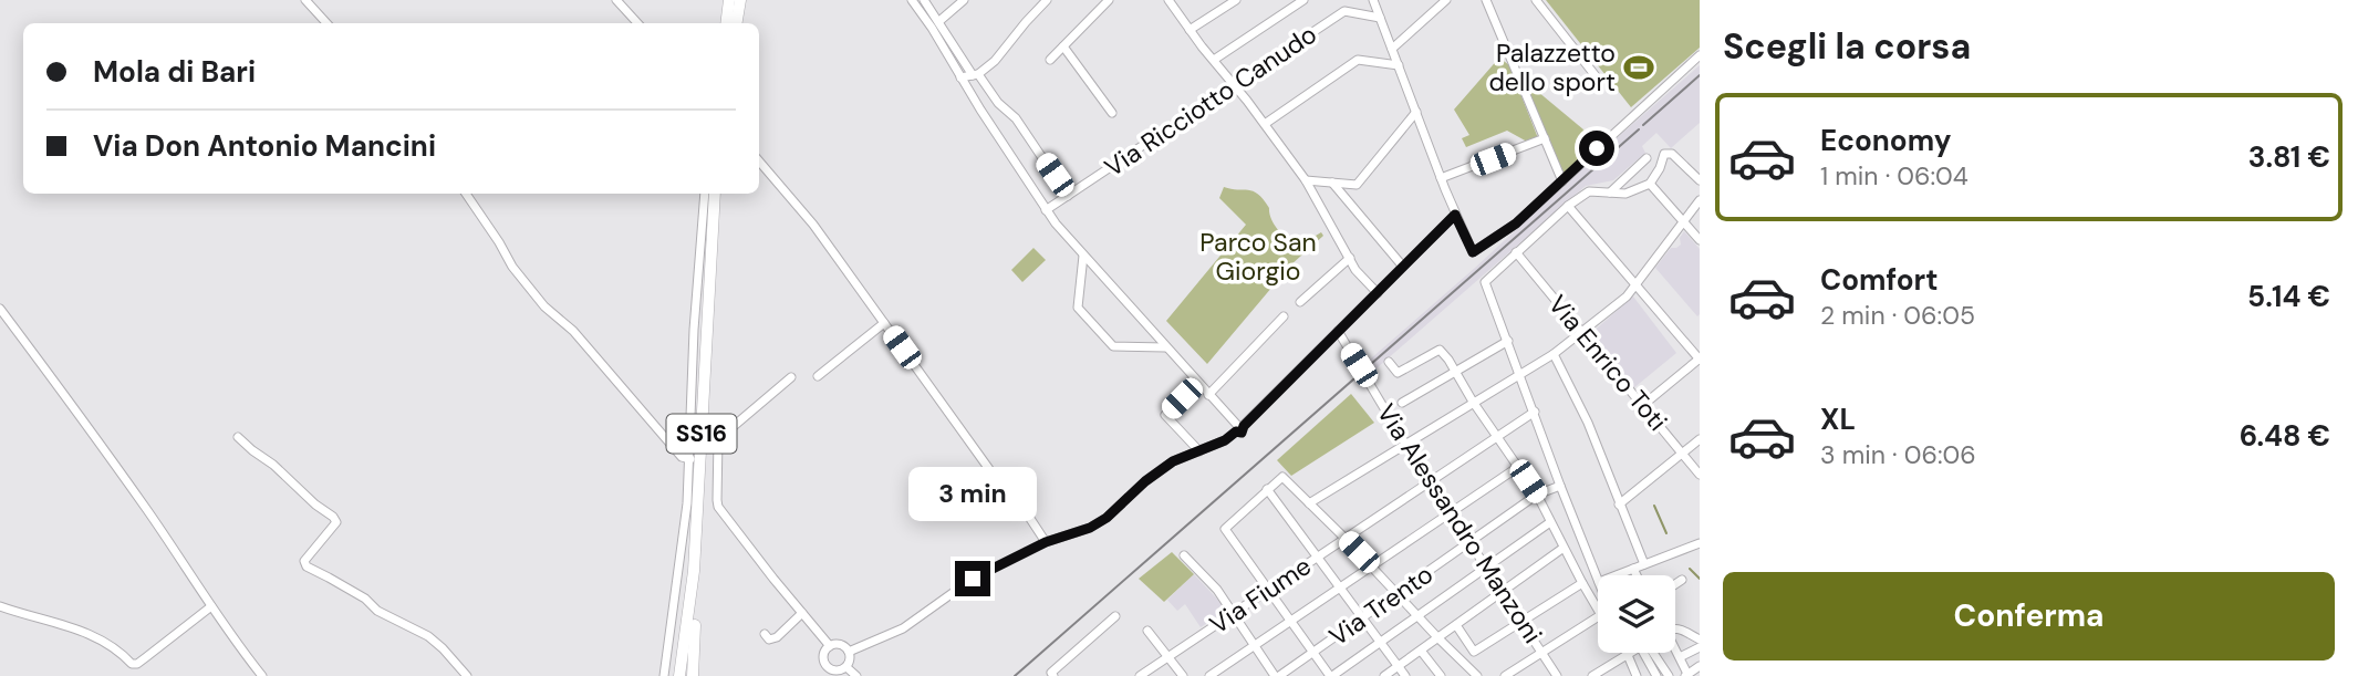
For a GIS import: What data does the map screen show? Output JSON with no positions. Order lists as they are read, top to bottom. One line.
{"streets":{"highway":["SS16"],"street":["Via Ricciotto Canudo","Via Enrico Toti","Via Alessandro Manzoni","Via Fiume","Via Trento"]},"crossings":[["Via Alessandro Manzoni","Via Fiume"],["Via Alessandro Manzoni","Via Trento"]],"parks":["Parco San Giorgio"],"places":{"sports":["Palazzetto dello sport"]},"page":{"heading":"Scegli la corsa","banner":["Mola di Bari","Via Don Antonio Mancini"],"list":[{"name":"Economy","note":"1 min · 06:04","value":"3.81 €"},{"name":"Comfort","note":"2 min · 06:05","value":"5.14 €"},{"name":"XL","note":"3 min · 06:06","value":"6.48 €"}],"bubble":"3 min","buttons":"Conferma"}}
